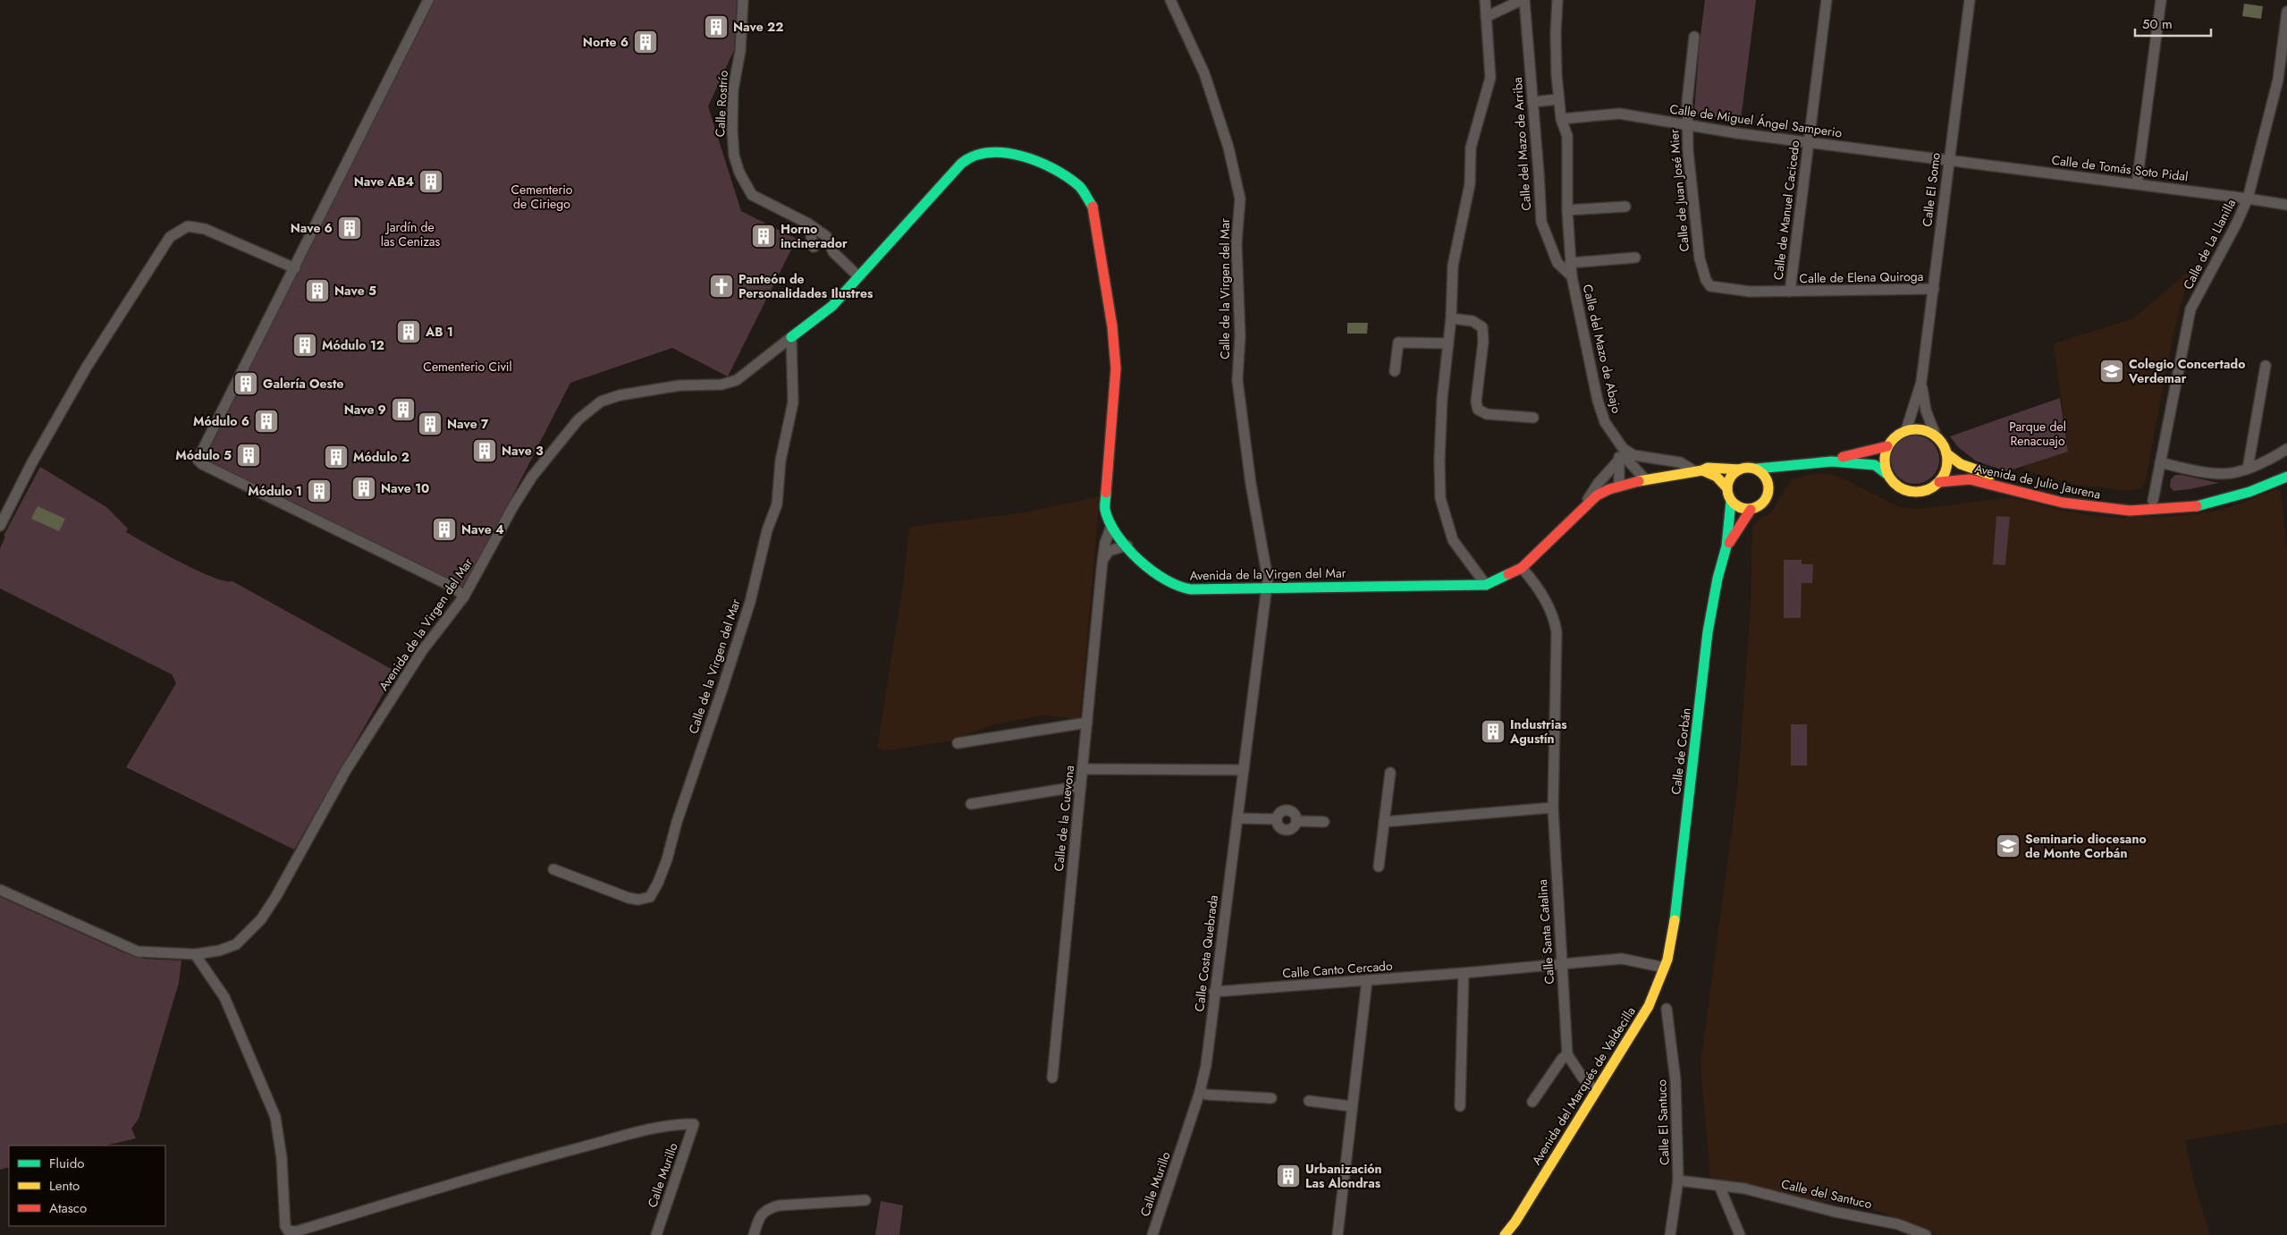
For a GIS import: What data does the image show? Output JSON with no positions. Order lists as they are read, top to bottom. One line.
{"streets":{"main road":["Avenida de Julio Jaurena","Avenida de la Virgen del Mar","Calle de Corbán","Avenida del Marqués de Valdecilla"],"street":["Calle Rostrío","Calle de Miguel Ángel Samperio","Calle del Mazo de Arriba","Calle de Tomás Soto Pidal","Calle El Somo","Calle de Juan José Mier","Calle de Manuel Cacicedo","Calle de La Llanilla","Calle de Elena Quiroga","Calle de la Virgen del Mar","Calle del Mazo de Abajo","Calle de la Cuevona","Calle Santa Catalina","Calle Costa Quebrada","Calle Canto Cercado","Calle El Santuco","Calle Murillo","Calle del Santuco"]},"crossings":[["Calle Rostrío","Avenida de la Virgen del Mar"],["Calle de Miguel Ángel Samperio","Calle de Tomás Soto Pidal"],["Calle de Miguel Ángel Samperio","Calle El Somo"],["Calle de Miguel Ángel Samperio","Calle de Juan José Mier"],["Calle de Miguel Ángel Samperio","Calle de Manuel Cacicedo"],["Calle de Miguel Ángel Samperio","Calle del Mazo de Abajo"],["Calle del Mazo de Arriba","Calle del Mazo de Abajo"],["Calle de Tomás Soto Pidal","Calle El Somo"],["Calle de Tomás Soto Pidal","Calle de La Llanilla"],["Calle El Somo","Calle de Elena Quiroga"],["Calle El Somo","Avenida de Julio Jaurena"],["Calle de Juan José Mier","Calle de Elena Quiroga"],["Calle de Manuel Cacicedo","Calle de Elena Quiroga"],["Calle de La Llanilla","Avenida de Julio Jaurena"],["Calle de la Virgen del Mar","Avenida de la Virgen del Mar"],["Calle de la Virgen del Mar","Calle Costa Quebrada"],["Calle del Mazo de Abajo","Avenida de la Virgen del Mar"],["Avenida de la Virgen del Mar","Calle de Corbán"],["Avenida de la Virgen del Mar","Calle de la Cuevona"],["Avenida de la Virgen del Mar","Calle Santa Catalina"],["Avenida de la Virgen del Mar","Calle Costa Quebrada"],["Avenida de la Virgen del Mar","Calle Murillo"],["Calle de Corbán","Calle Canto Cercado"],["Calle de Corbán","Avenida del Marqués de Valdecilla"],["Calle Santa Catalina","Calle Canto Cercado"],["Calle Santa Catalina","Avenida del Marqués de Valdecilla"],["Calle Costa Quebrada","Calle Canto Cercado"],["Calle Costa Quebrada","Calle Murillo"],["Calle Canto Cercado","Avenida del Marqués de Valdecilla"],["Calle El Santuco","Calle del Santuco"]],"parks":["Cementerio de Ciriego","Jardín de las Cenizas","Cementerio Civil","Parque del Renacuajo"],"places":{"building":["Nave 22","Norte 6","Nave AB4","Nave 6","Horno incinerador","Nave 5","AB 1","Módulo 12","Galería Oeste","Nave 9","Módulo 6","Nave 7","Nave 3","Módulo 5","Módulo 2","Nave 10","Módulo 1","Nave 4","Industrias Agustín","Urbanización Las Alondras"],"church":["Panteón de Personalidades Ilustres"],"school or university":["Colegio Concertado Verdemar","Seminario diocesano de Monte Corbán"]},"legend":["Fluido","Lento","Atasco"],"scale_bar":"50 m"}
